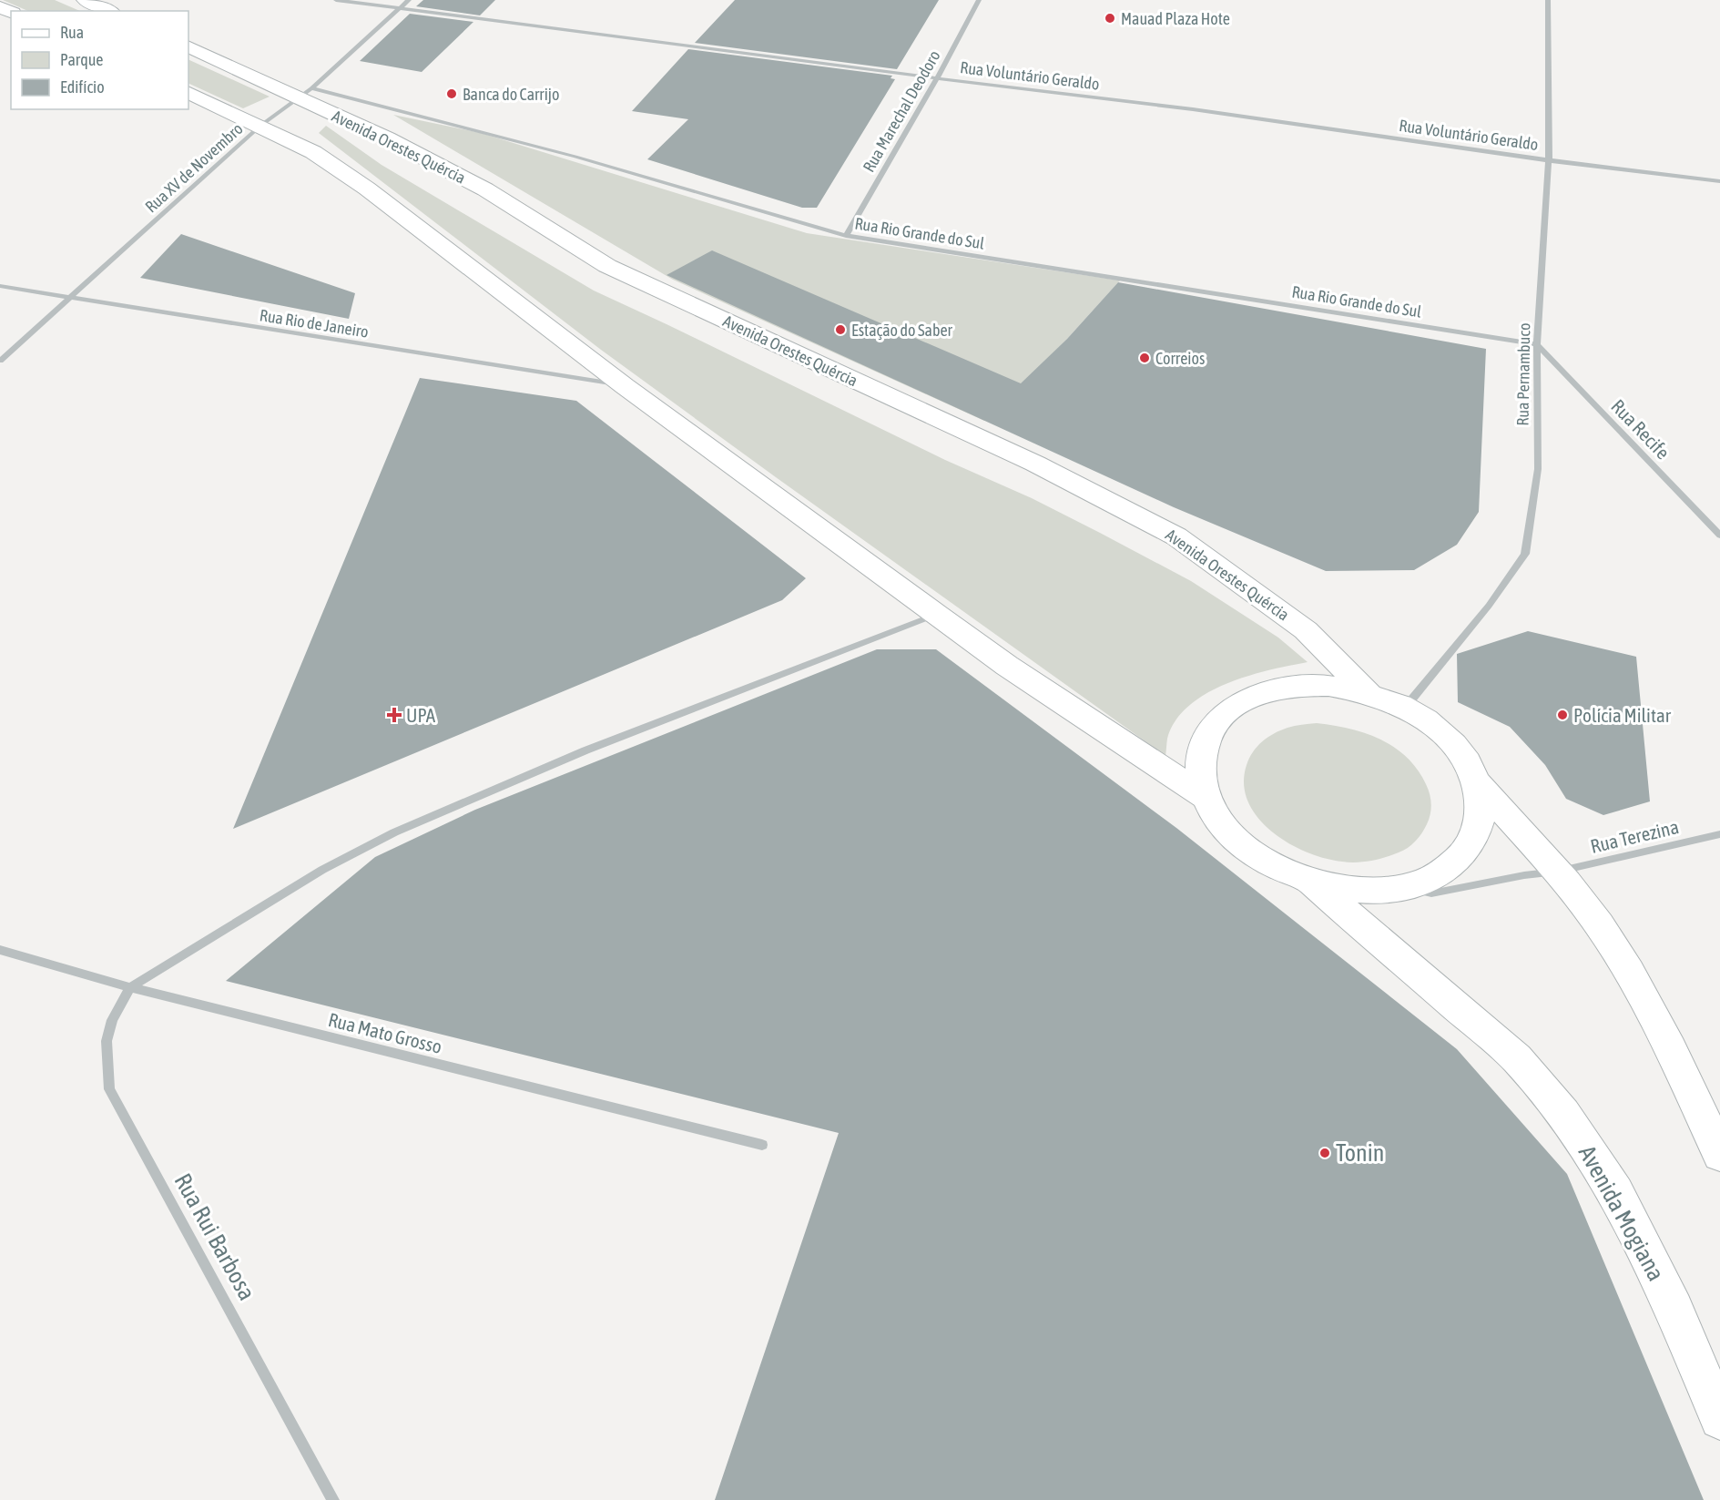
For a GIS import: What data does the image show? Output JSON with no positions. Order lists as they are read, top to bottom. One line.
{"streets":{"main road":["Avenida Orestes Quércia","Avenida Mogiana"],"street":["Rua Voluntário Geraldo","Rua Marechal Deodoro","Rua XV de Novembro","Rua Rio Grande do Sul","Rua Rio de Janeiro","Rua Pernambuco","Rua Recife","Rua Terezina","Rua Mato Grosso","Rua Rui Barbosa"]},"crossings":[["Rua Voluntário Geraldo","Rua Marechal Deodoro"],["Rua Voluntário Geraldo","Rua XV de Novembro"],["Rua Voluntário Geraldo","Rua Pernambuco"],["Rua Marechal Deodoro","Rua Rio Grande do Sul"],["Avenida Orestes Quércia","Rua XV de Novembro"],["Avenida Orestes Quércia","Rua Rio Grande do Sul"],["Rua XV de Novembro","Rua Rio Grande do Sul"],["Rua XV de Novembro","Rua Rio de Janeiro"],["Rua Rio Grande do Sul","Rua Pernambuco"],["Rua Rio Grande do Sul","Rua Recife"],["Rua Pernambuco","Rua Recife"],["Rua Mato Grosso","Rua Rui Barbosa"]],"places":{"other":["Mauad Plaza Hote","Banca do Carrijo","Estação do Saber","Correios","Polícia Militar","Tonin"],"health":["UPA"]},"legend":["Rua","Parque","Edifício"]}
